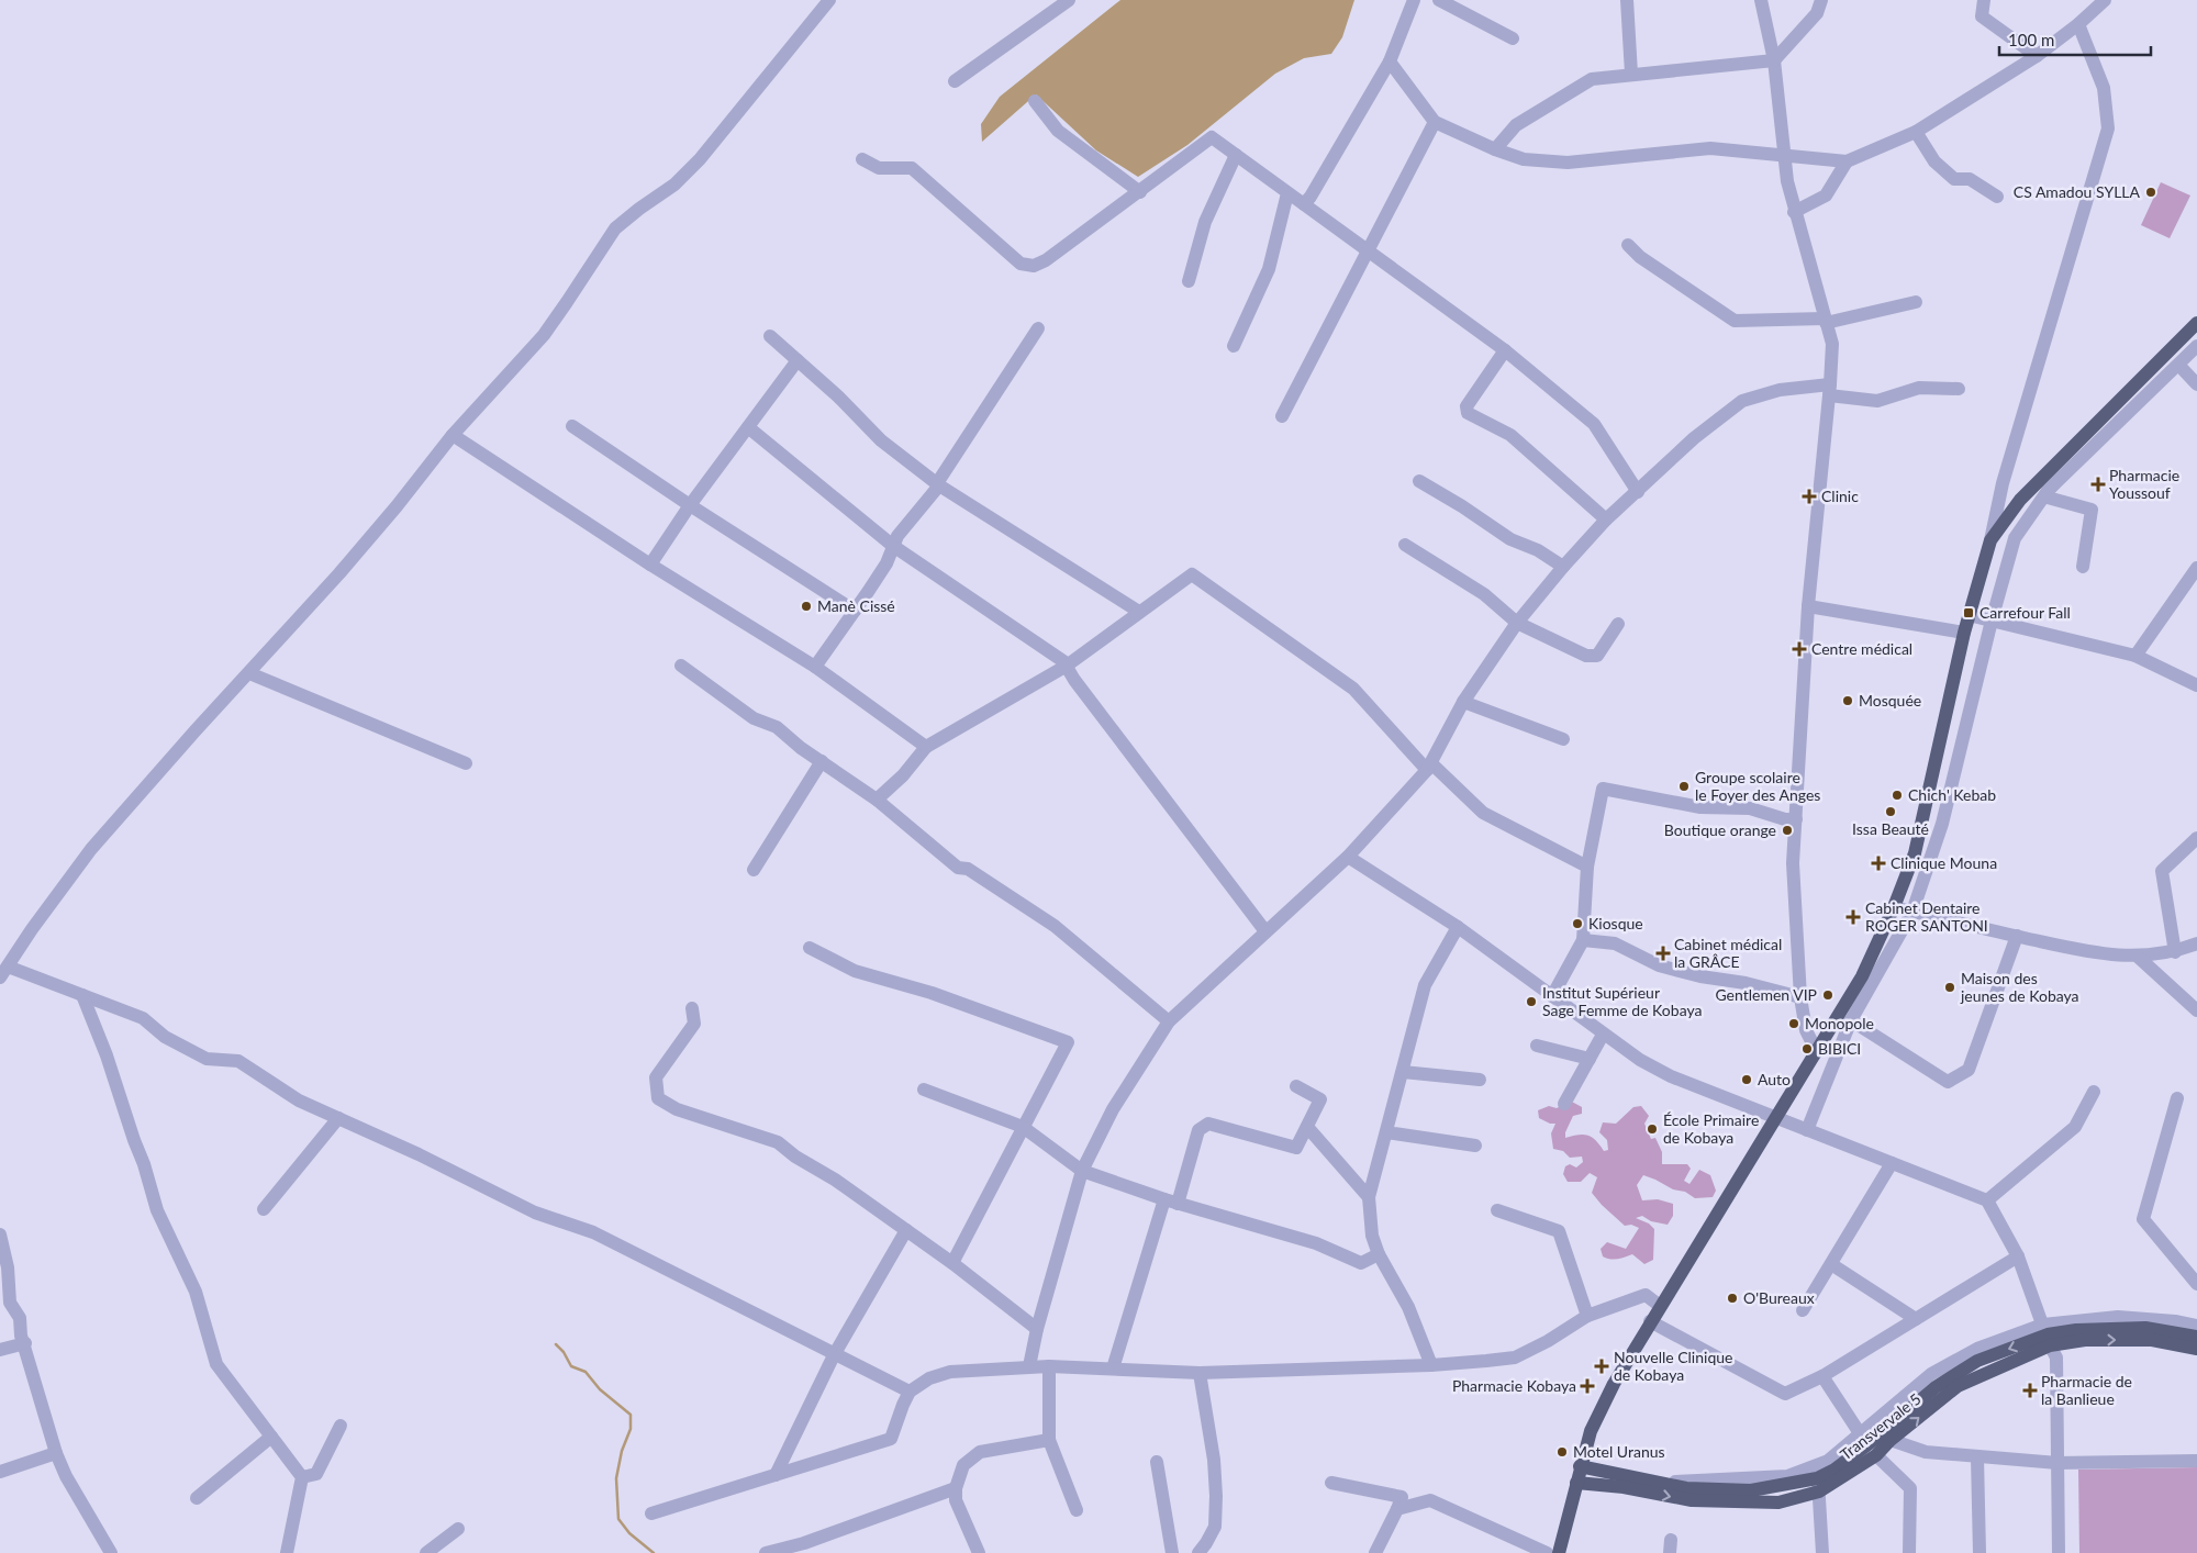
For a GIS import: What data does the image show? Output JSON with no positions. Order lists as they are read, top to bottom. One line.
{"streets":{"main road":["Transvervale 5"]},"places":{"other":["CS Amadou SYLLA","Manè Cissé","Mosquée","Groupe scolaire le Foyer des Anges","Chich' Kebab","Issa Beauté","Boutique orange","Kiosque","Maison des jeunes de Kobaya","Gentlemen VIP","Institut Supérieur Sage Femme de Kobaya","Monopole","BIBICI","Auto","École Primaire de Kobaya","O'Bureaux","Motel Uranus"],"health":["Pharmacie Youssouf","Clinic","Centre médical","Clinique Mouna","Cabinet Dentaire ROGER SANTONI","Cabinet médical la GRÂCE","Nouvelle Clinique de Kobaya","Pharmacie Kobaya","Pharmacie de la Banlieue"],"transit":["Carrefour Fall"]},"scale_bar":"100 m"}
